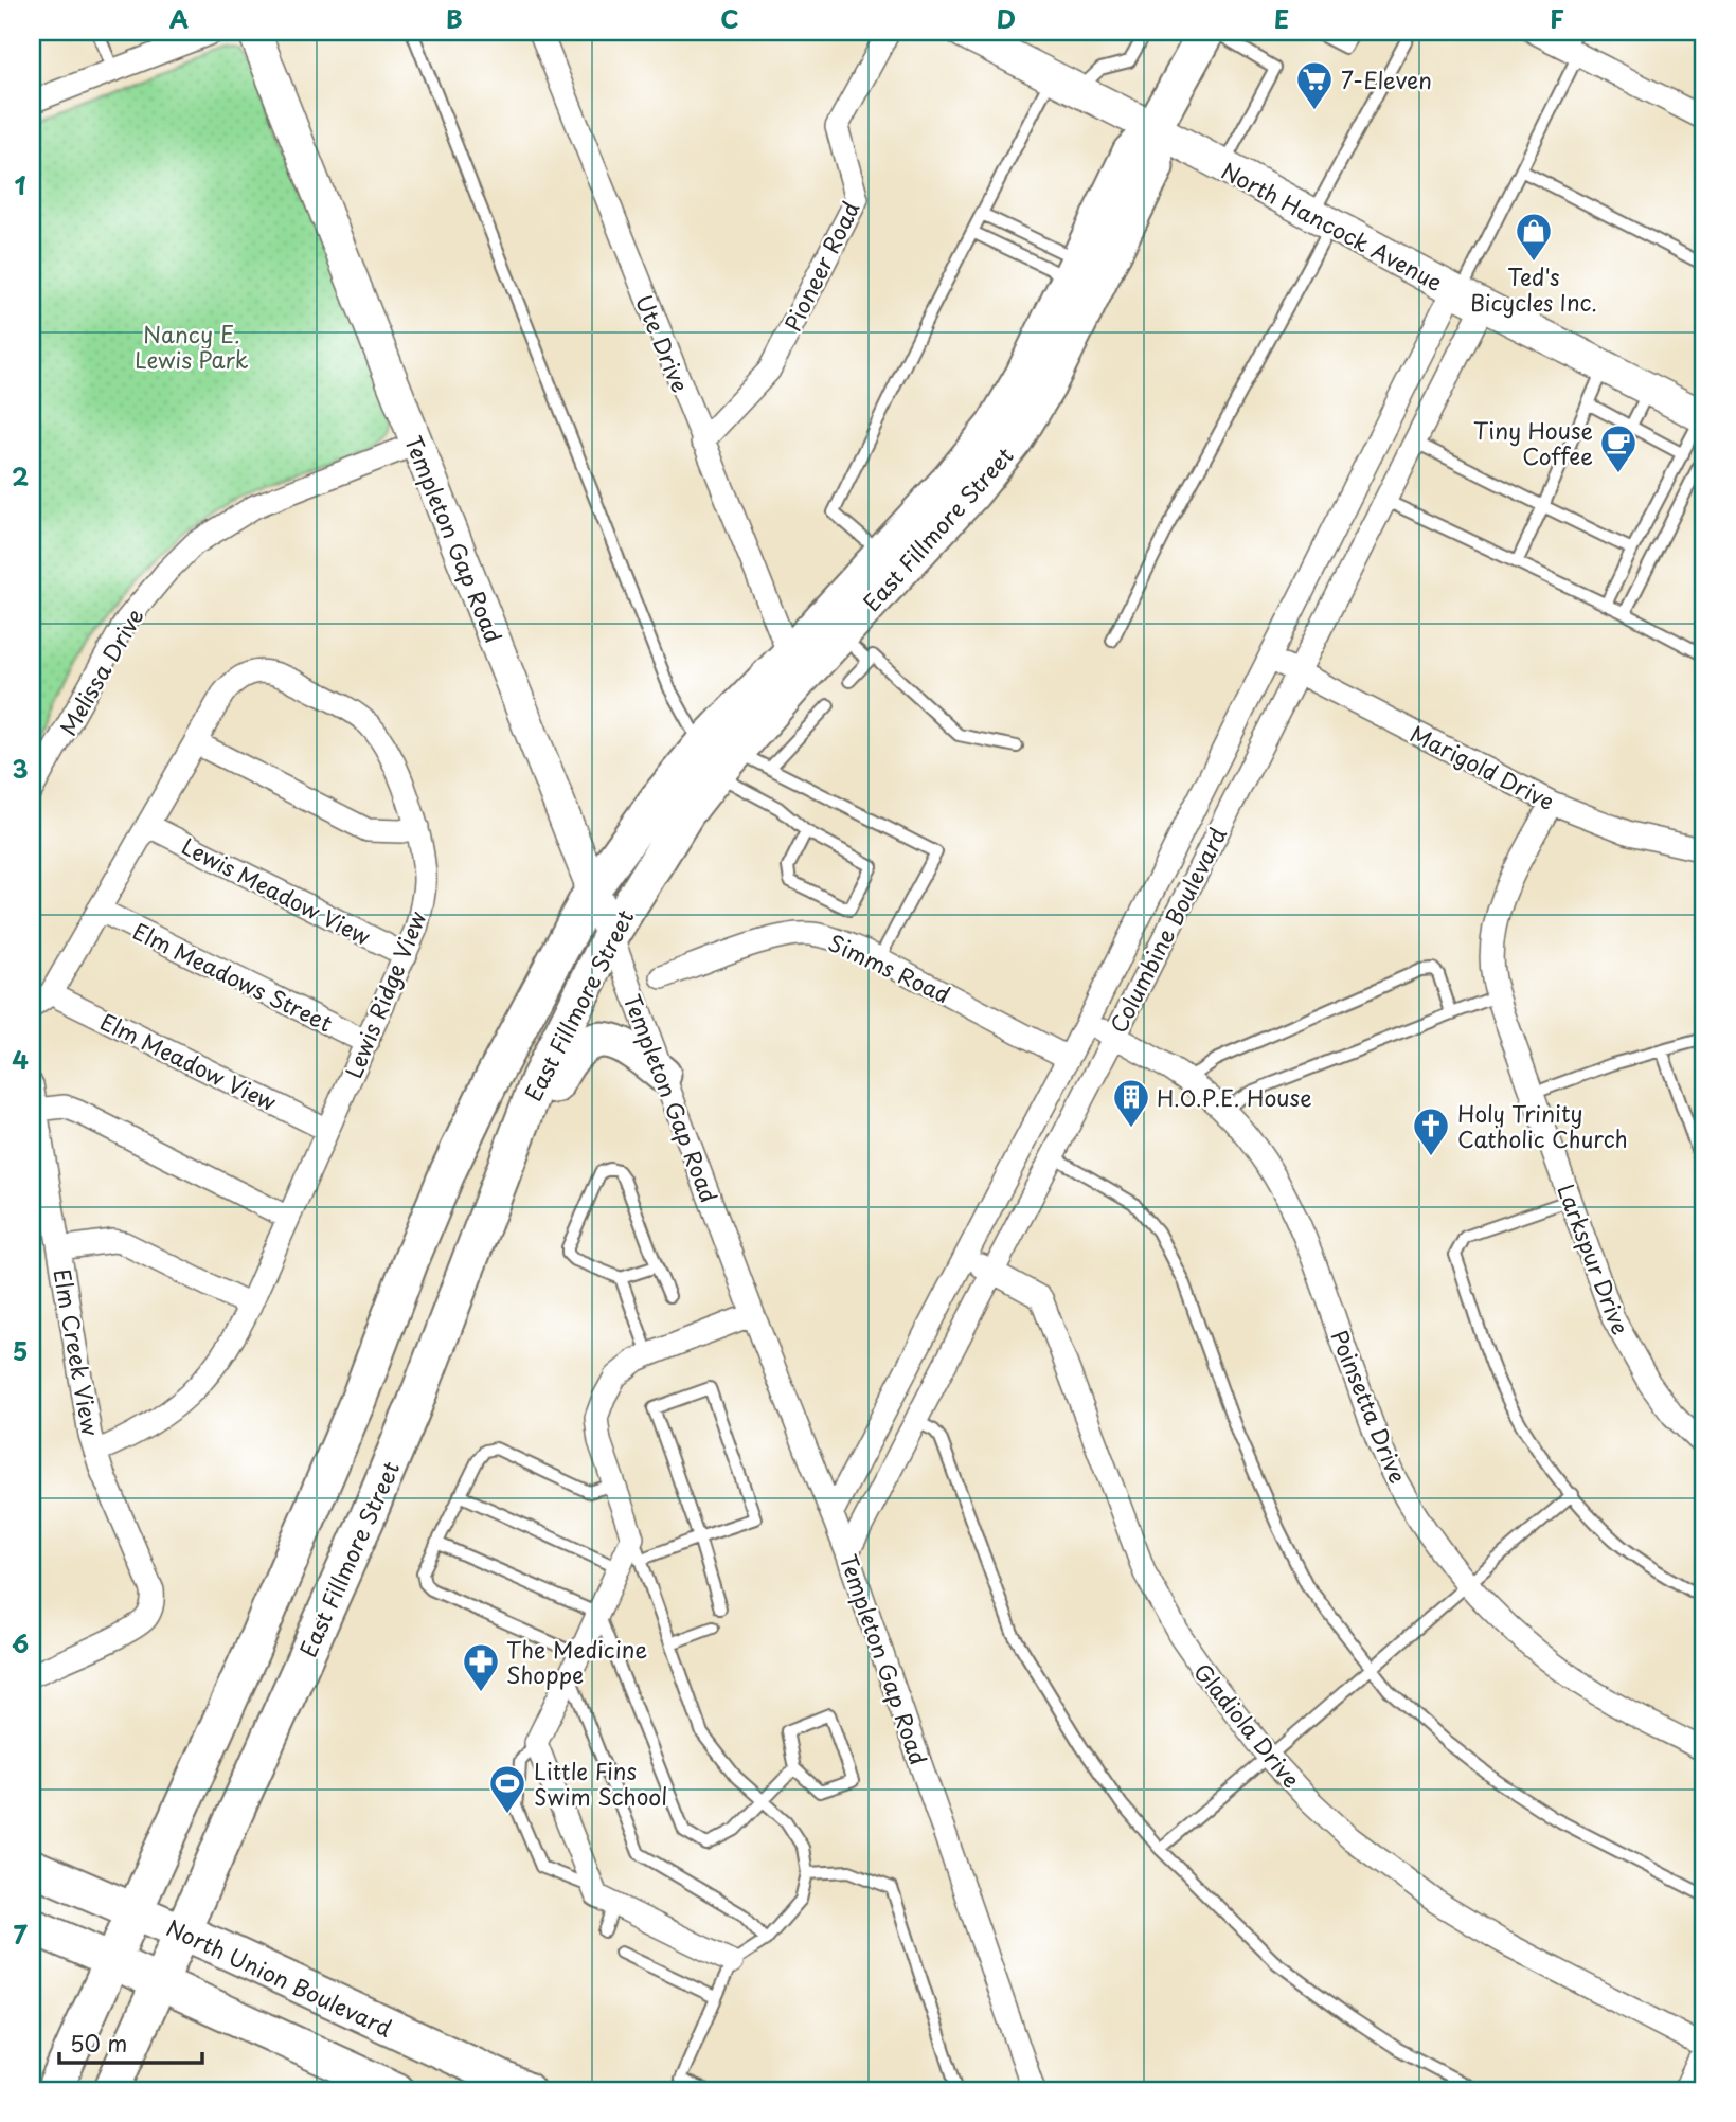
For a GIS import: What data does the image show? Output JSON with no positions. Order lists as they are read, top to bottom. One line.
{"streets":{"main road":["East Fillmore Street","North Union Boulevard"],"street":["North Hancock Avenue","Pioneer Road","Ute Drive","Templeton Gap Road","Melissa Drive","Marigold Drive","Lewis Meadow View","Columbine Boulevard","Simms Road","Elm Meadows Street","Lewis Ridge View","Elm Meadow View","Larkspur Drive","Elm Creek View","Poinsetta Drive","Gladiola Drive"]},"crossings":[["North Hancock Avenue","East Fillmore Street"],["North Hancock Avenue","Columbine Boulevard"],["Pioneer Road","Ute Drive"],["Ute Drive","East Fillmore Street"],["East Fillmore Street","Templeton Gap Road"],["East Fillmore Street","North Union Boulevard"],["Templeton Gap Road","Melissa Drive"],["Templeton Gap Road","Columbine Boulevard"],["Marigold Drive","Columbine Boulevard"],["Marigold Drive","Larkspur Drive"],["Lewis Meadow View","Lewis Ridge View"],["Columbine Boulevard","Simms Road"],["Columbine Boulevard","Poinsetta Drive"],["Columbine Boulevard","Gladiola Drive"],["Elm Meadows Street","Lewis Ridge View"],["Lewis Ridge View","Elm Meadow View"],["Lewis Ridge View","Elm Creek View"]],"parks":["Nancy E. Lewis Park"],"places":{"supermarket":["7-Eleven"],"shop":["Ted's Bicycles Inc."],"cafe":["Tiny House Coffee"],"building":["H.O.P.E. House"],"church":["Holy Trinity Catholic Church"],"pharmacy":["The Medicine Shoppe"],"sports":["Little Fins Swim School"]},"scale_bar":"50 m","grid":{"columns":["A","B","C","D","E","F"],"rows":["1","2","3","4","5","6","7"]}}
